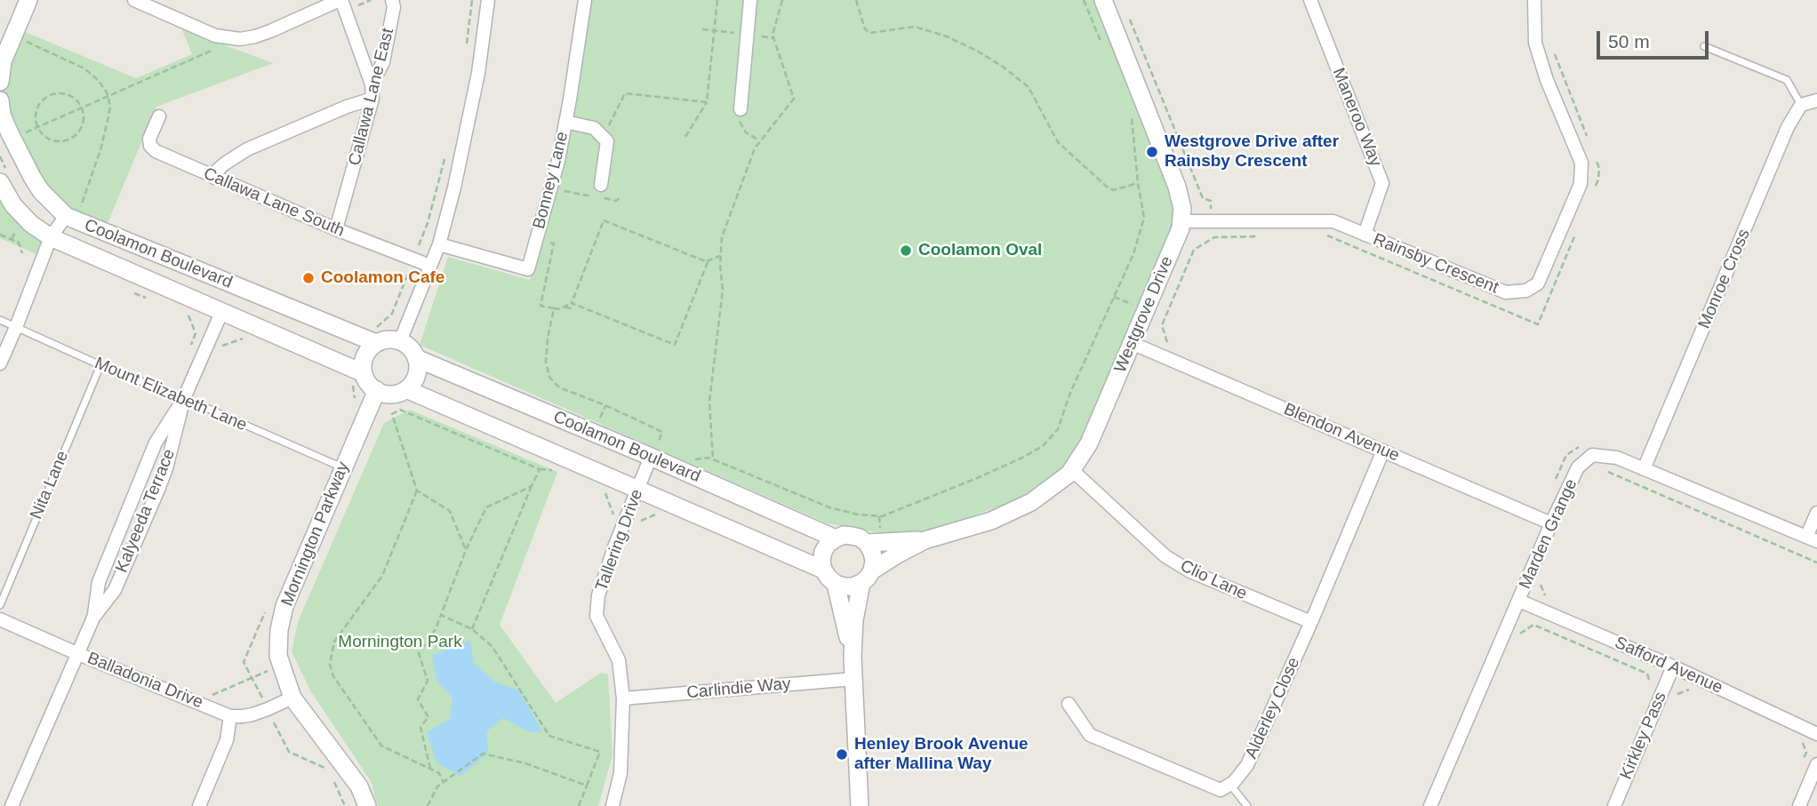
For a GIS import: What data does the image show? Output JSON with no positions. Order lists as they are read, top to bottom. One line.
{"streets":{"street":["Callawa Lane East","Maneroo Way","Bonney Lane","Callawa Lane South","Coolamon Boulevard","Rainsby Crescent","Monroe Cross","Westgrove Drive","Blendon Avenue","Kalyeeda Terrace","Mornington Parkway","Marden Grange","Tallering Drive","Clio Lane","Safford Avenue","Balladonia Drive","Carlindie Way","Alderley Close","Kirkley Pass"],"lane":["Mount Elizabeth Lane","Nita Lane"]},"crossings":[["Callawa Lane East","Callawa Lane South"],["Maneroo Way","Rainsby Crescent"],["Coolamon Boulevard","Westgrove Drive"],["Coolamon Boulevard","Kalyeeda Terrace"],["Coolamon Boulevard","Mornington Parkway"],["Coolamon Boulevard","Tallering Drive"],["Rainsby Crescent","Westgrove Drive"],["Monroe Cross","Marden Grange"],["Westgrove Drive","Blendon Avenue"],["Westgrove Drive","Clio Lane"],["Mount Elizabeth Lane","Nita Lane"],["Mount Elizabeth Lane","Kalyeeda Terrace"],["Mount Elizabeth Lane","Mornington Parkway"],["Blendon Avenue","Marden Grange"],["Blendon Avenue","Alderley Close"],["Kalyeeda Terrace","Balladonia Drive"],["Marden Grange","Safford Avenue"],["Tallering Drive","Carlindie Way"],["Clio Lane","Alderley Close"],["Safford Avenue","Kirkley Pass"]],"parks":["Mornington Park"],"places":["Westgrove Drive after Rainsby Crescent","Coolamon Oval","Coolamon Cafe","Henley Brook Avenue after Mallina Way"],"scale_bar":"50 m"}
